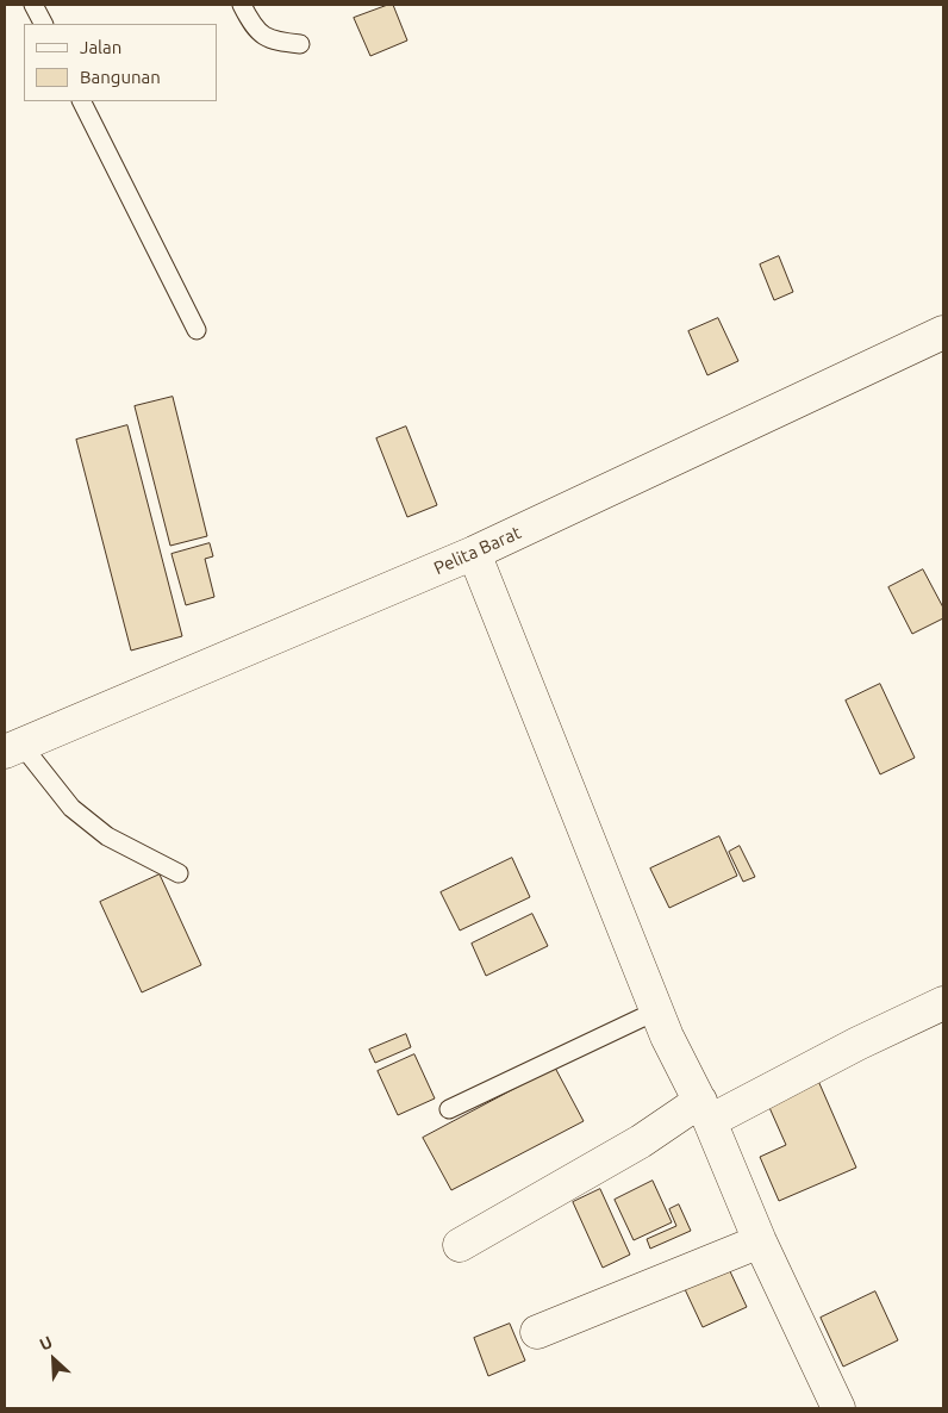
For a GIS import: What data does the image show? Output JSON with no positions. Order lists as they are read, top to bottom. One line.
{"streets":{"street":["Pelita Barat"]},"legend":["Jalan","Bangunan"],"north":"top left"}
